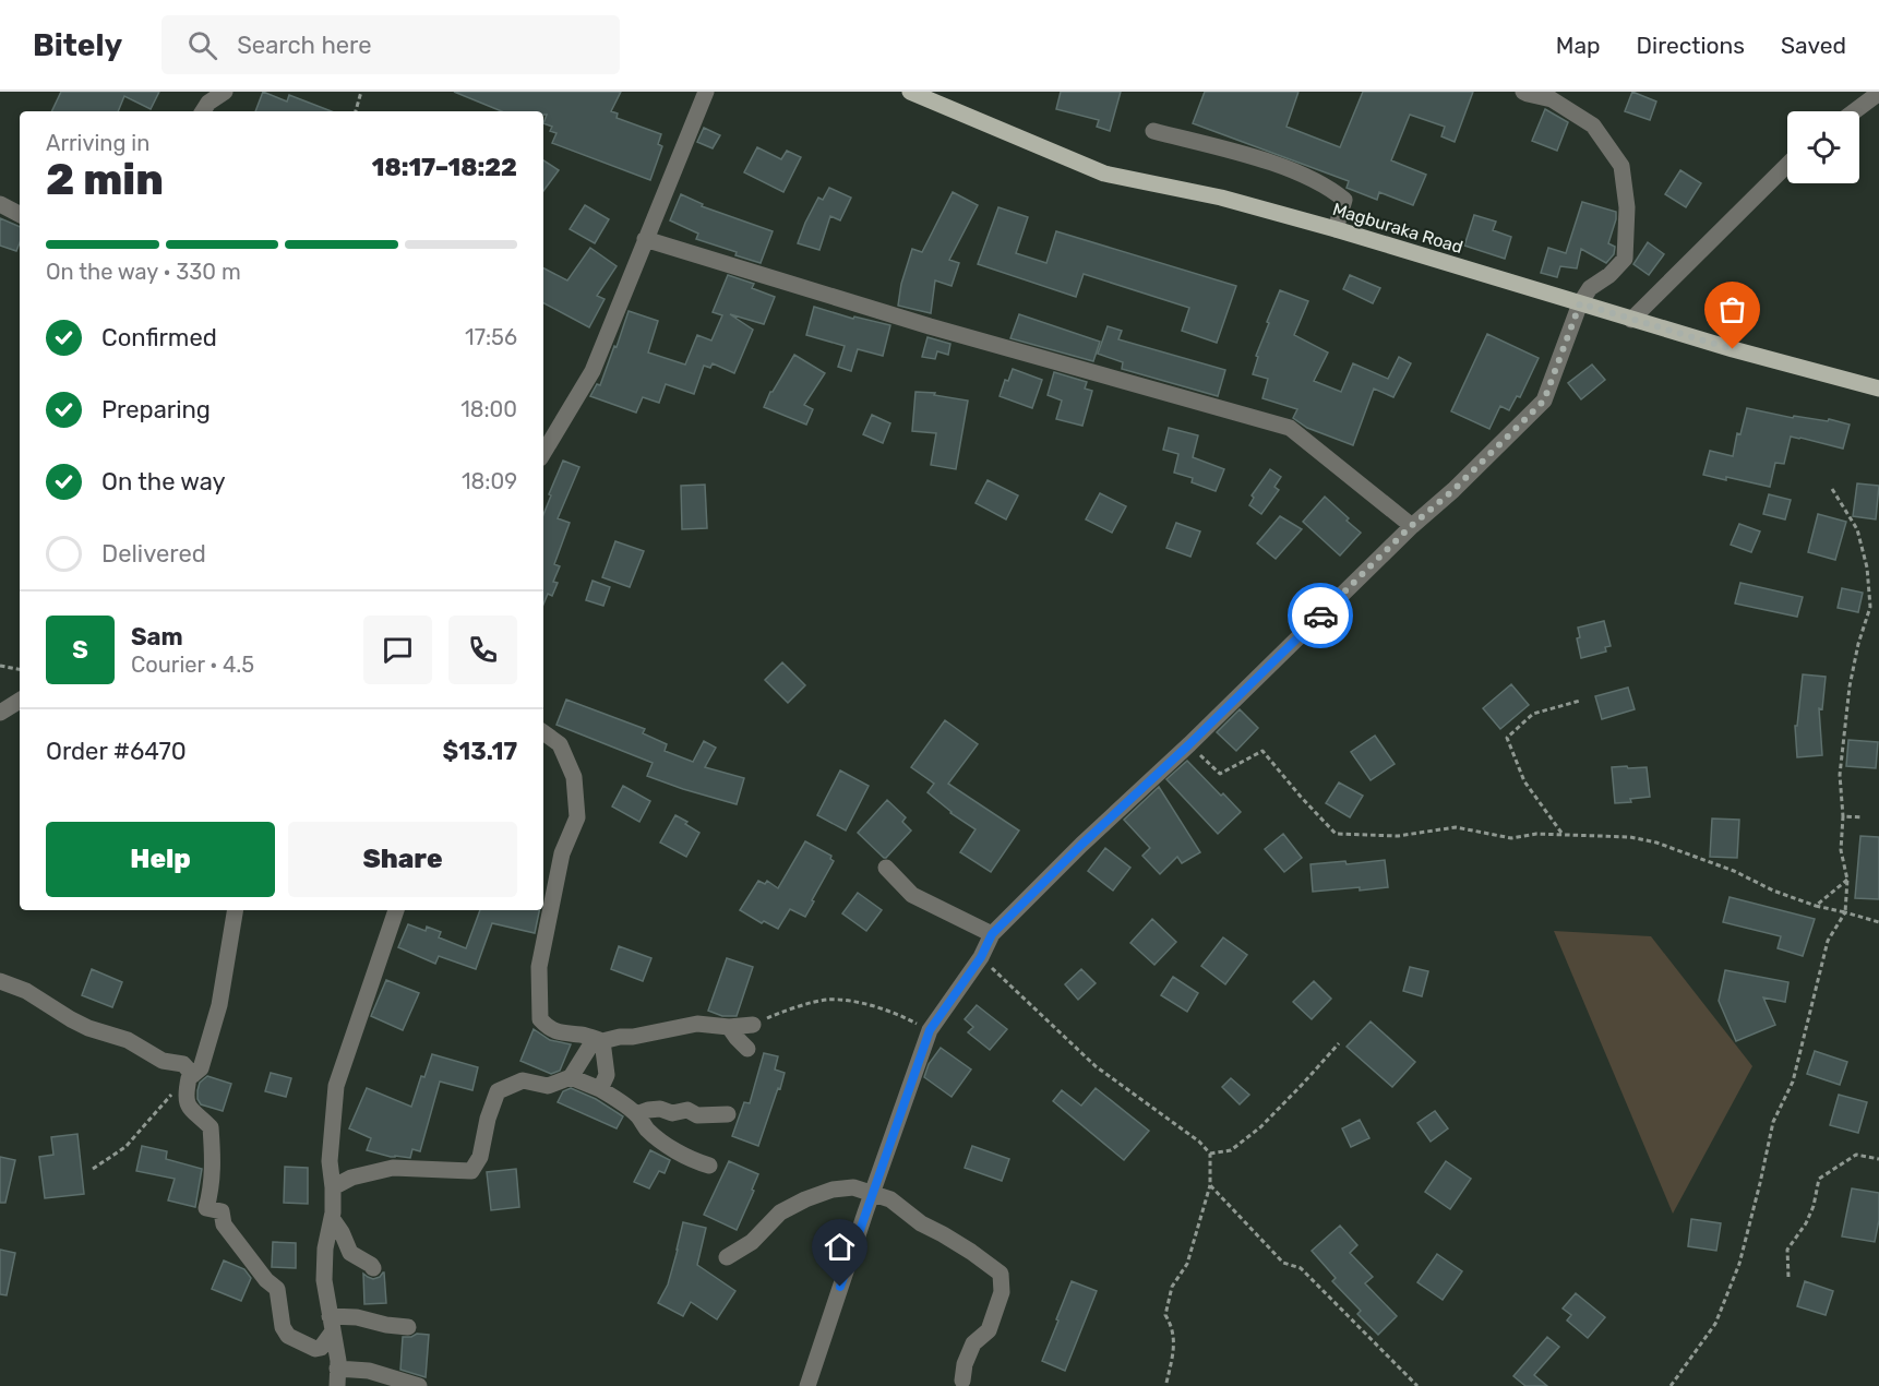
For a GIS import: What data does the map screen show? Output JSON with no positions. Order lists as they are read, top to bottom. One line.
{"streets":{"main road":["Magburaka Road"]},"page":{"header":"Bitely","search":"Search here","nav":["Map","Directions","Saved"],"heading":["2 min","Arriving in","18:17–18:22"],"panel":["Sam","Courier · 4.5","Order #6470","$13.17"],"bar":"On the way · 330 m","list":[["Confirmed","17:56"],["Preparing","18:00"],["On the way","18:09"],"Delivered"],"round":"S","buttons":["Help","Share"]}}
